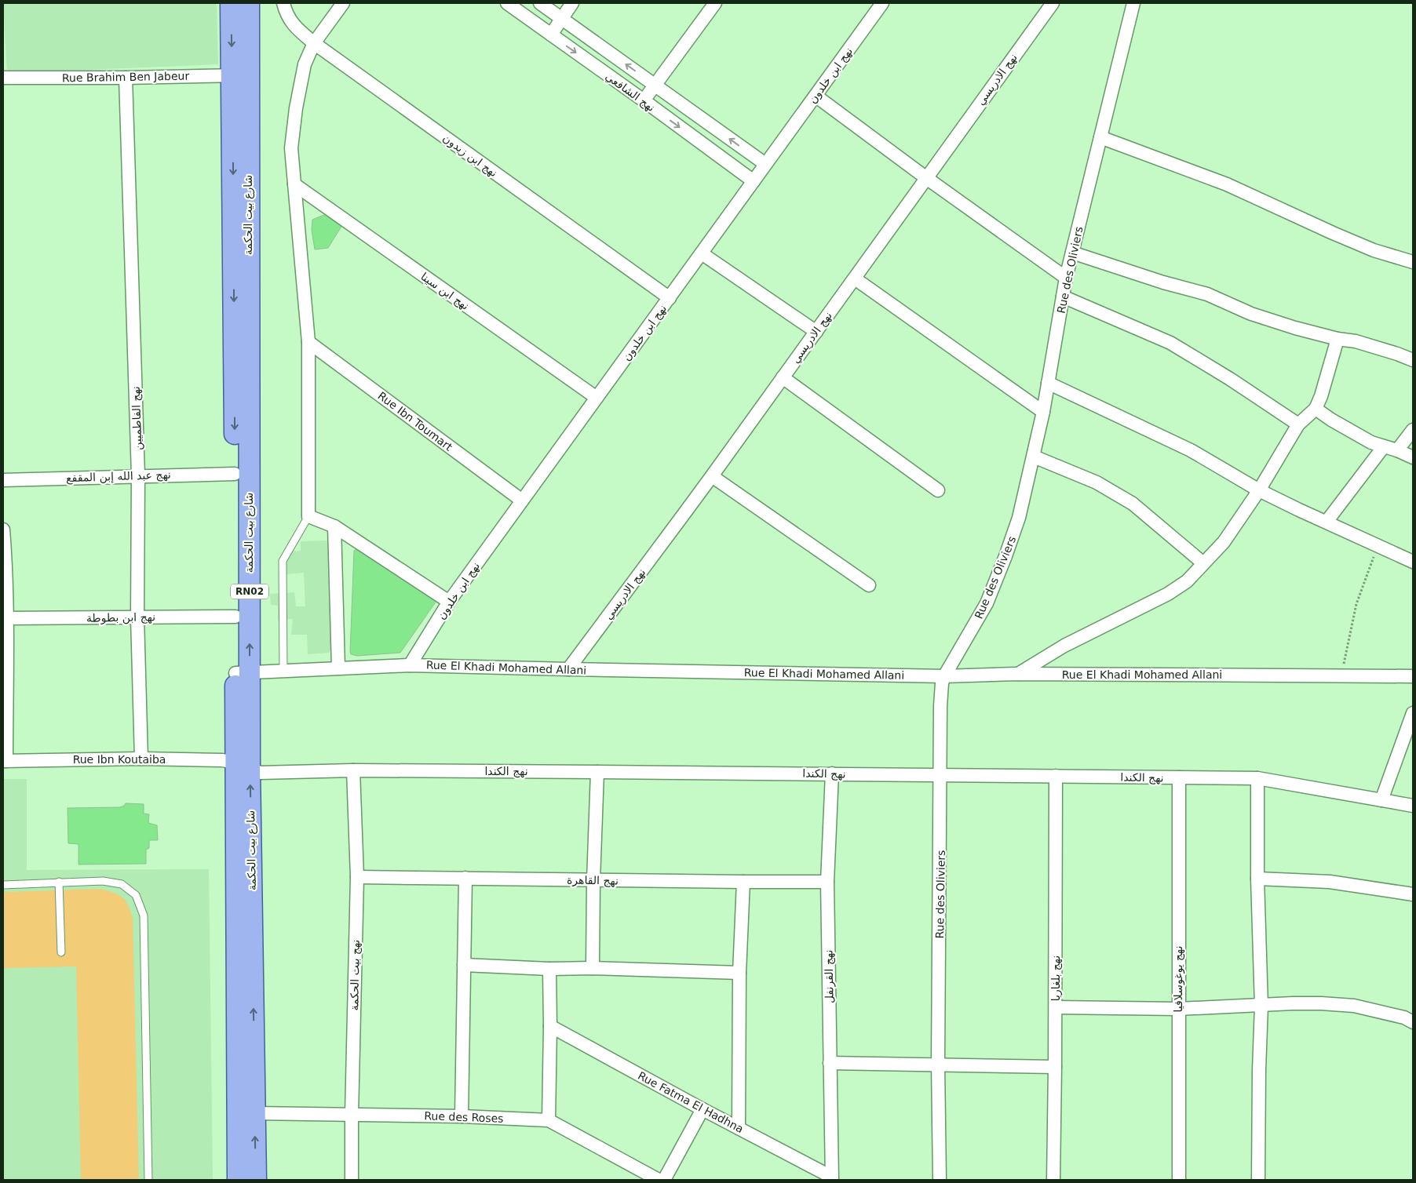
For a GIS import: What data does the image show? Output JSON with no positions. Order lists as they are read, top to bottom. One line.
{"streets":{"main road":["شارع بيت الحكمة","RN02"],"street":["نهج ابن خلدون","Rue Brahim Ben Jabeur","نهج الادريسي","نهج الشافعي","نهج ابن زيدون","Rue des Oliviers","نهج ابن سينا","نهج الفاطميين","Rue Ibn Toumart","نهج عبد الله إبن المقفع","نهج ابن بطوطة","Rue El Khadi Mohamed Allani","Rue Ibn Koutaiba","نهج الكندا","نهج القاهرة","نهج بيت الحكمة","نهج القرنفل","نهج بلغاريا","نهج يوغوسلافيا","Rue Fatma El Hadhna","Rue des Roses"]},"crossings":[["نهج ابن خلدون","نهج الشافعي"],["نهج ابن خلدون","نهج ابن زيدون"],["نهج ابن خلدون","نهج ابن سينا"],["نهج ابن خلدون","Rue Ibn Toumart"],["نهج ابن خلدون","Rue El Khadi Mohamed Allani"],["Rue Brahim Ben Jabeur","شارع بيت الحكمة"],["Rue Brahim Ben Jabeur","نهج الفاطميين"],["نهج الادريسي","Rue El Khadi Mohamed Allani"],["شارع بيت الحكمة","نهج عبد الله إبن المقفع"],["شارع بيت الحكمة","نهج ابن بطوطة"],["شارع بيت الحكمة","Rue El Khadi Mohamed Allani"],["شارع بيت الحكمة","Rue Ibn Koutaiba"],["شارع بيت الحكمة","نهج الكندا"],["شارع بيت الحكمة","Rue des Roses"],["Rue des Oliviers","Rue El Khadi Mohamed Allani"],["Rue des Oliviers","نهج الكندا"],["نهج الفاطميين","نهج عبد الله إبن المقفع"],["نهج الفاطميين","نهج ابن بطوطة"],["نهج الفاطميين","Rue Ibn Koutaiba"],["Rue Ibn Koutaiba","نهج الكندا"],["نهج الكندا","نهج بيت الحكمة"],["نهج الكندا","نهج القرنفل"],["نهج الكندا","نهج بلغاريا"],["نهج الكندا","نهج يوغوسلافيا"],["نهج القاهرة","نهج بيت الحكمة"],["نهج القاهرة","نهج القرنفل"],["نهج بيت الحكمة","Rue des Roses"],["نهج القرنفل","Rue Fatma El Hadhna"]]}
